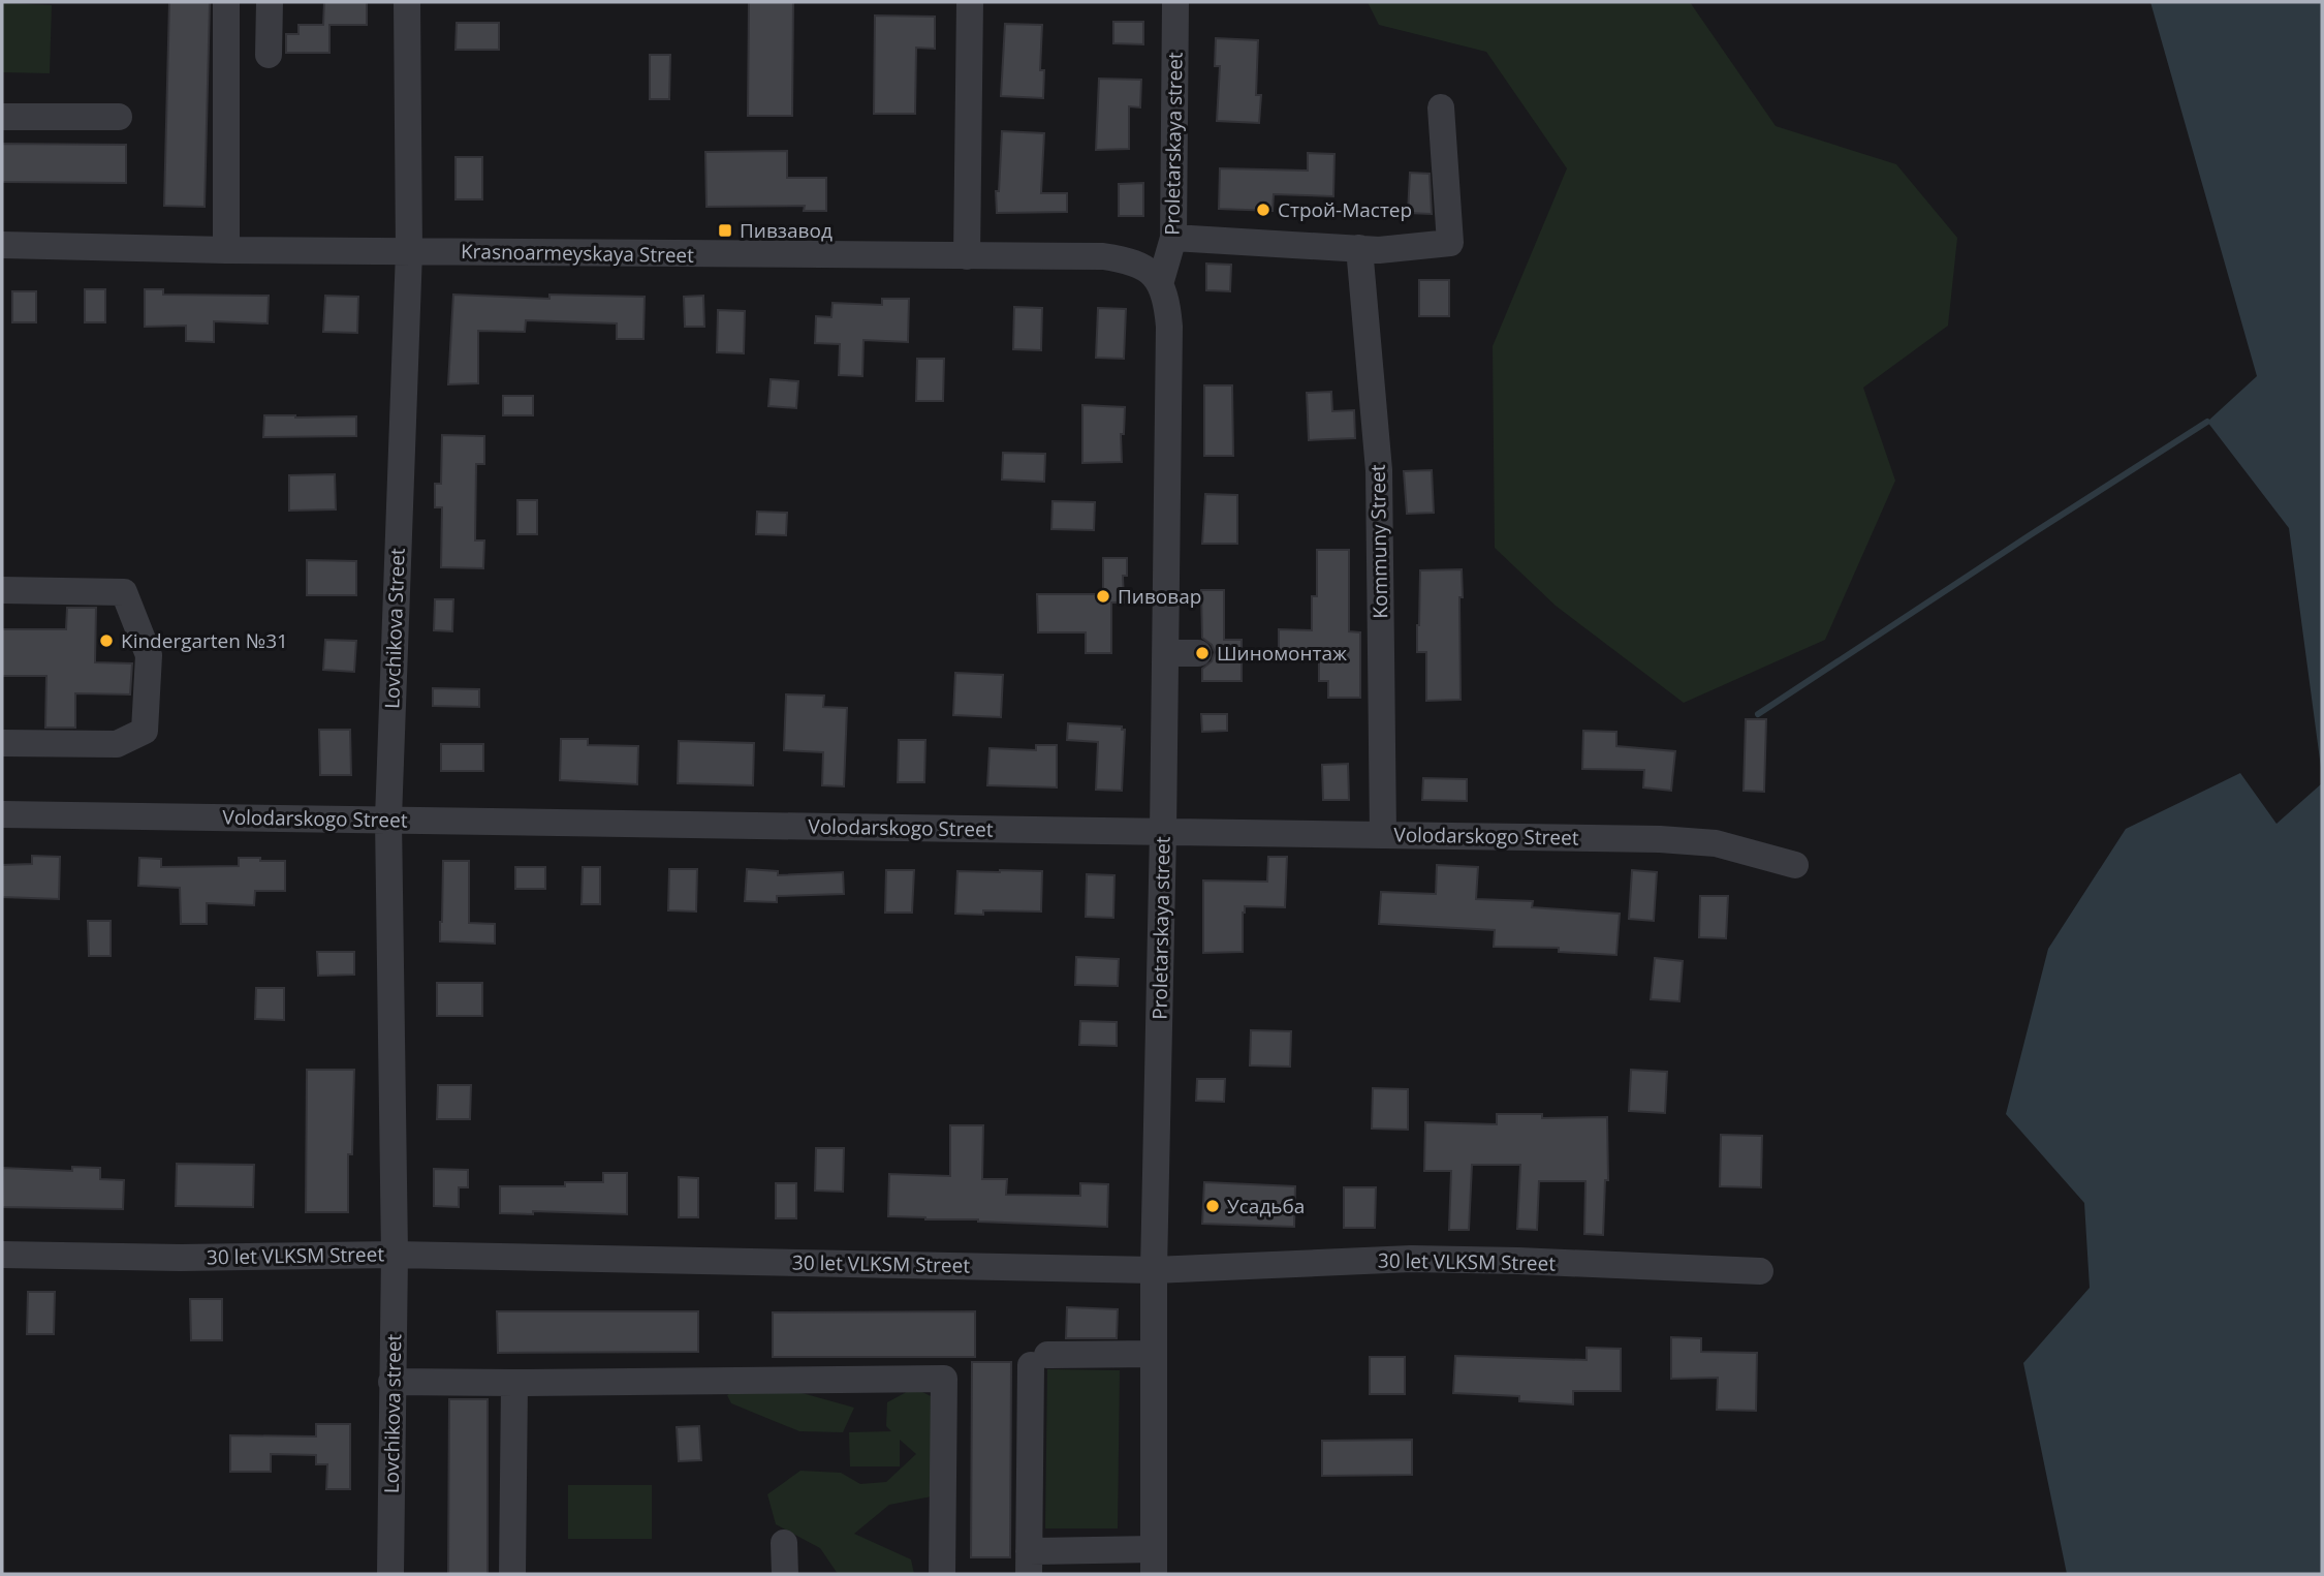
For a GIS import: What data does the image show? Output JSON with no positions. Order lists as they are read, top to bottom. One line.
{"streets":{"street":["Proletarskaya street","Krasnoarmeyskaya Street","Kommuny Street","Lovchikova Street","Volodarskogo Street","30 let VLKSM Street","Lovchikova street"]},"crossings":[["Proletarskaya street","Krasnoarmeyskaya Street"],["Proletarskaya street","Volodarskogo Street"],["Proletarskaya street","30 let VLKSM Street"],["Krasnoarmeyskaya Street","Lovchikova Street"],["Kommuny Street","Volodarskogo Street"],["Lovchikova Street","Volodarskogo Street"],["Lovchikova Street","30 let VLKSM Street"],["Lovchikova Street","Lovchikova street"],["30 let VLKSM Street","Lovchikova street"]],"places":{"other":["Строй-Мастер","Пивовар","Kindergarten №31","Шиномонтаж","Усадьба"],"transit":["Пивзавод"]}}
